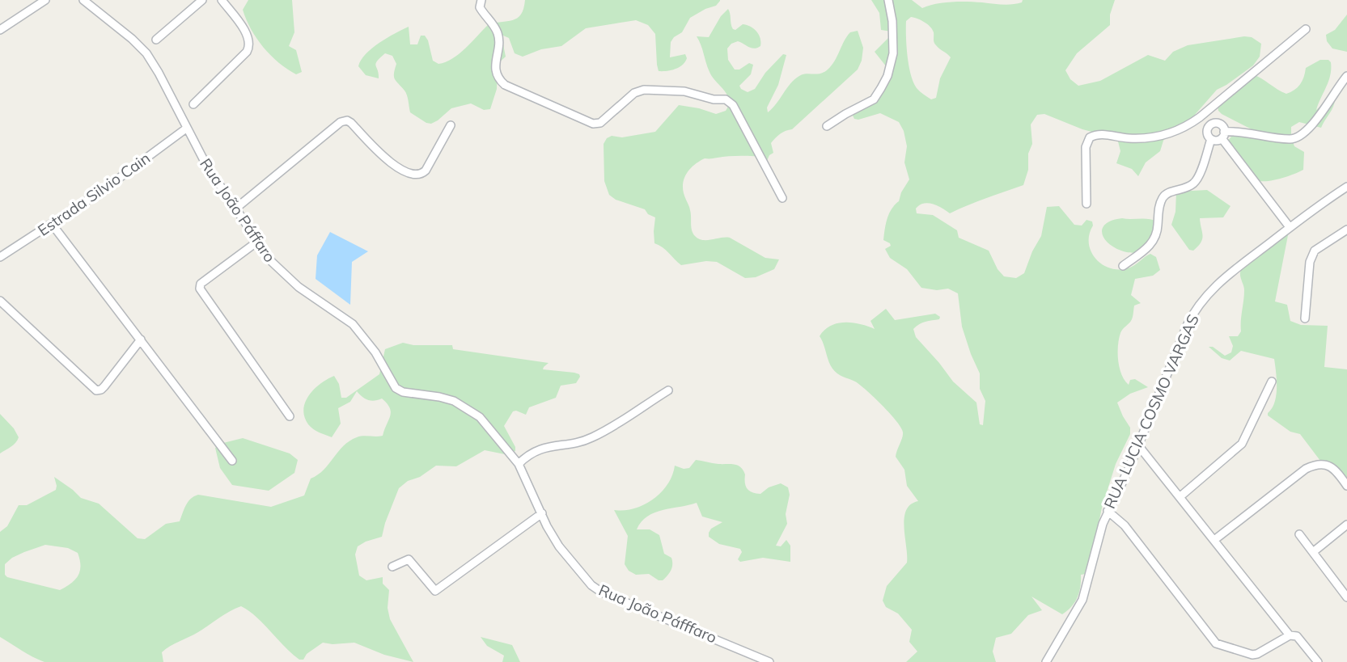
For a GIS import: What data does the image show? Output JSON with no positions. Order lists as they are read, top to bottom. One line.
{"streets":{"street":["Estrada Silvio Cain","Rua João Páffaro","RUA LUCIA COSMO VARGAS","Rua João Páfffaro"]},"crossings":[["Estrada Silvio Cain","Rua João Páffaro"],["Rua João Páffaro","Rua João Páfffaro"]]}
